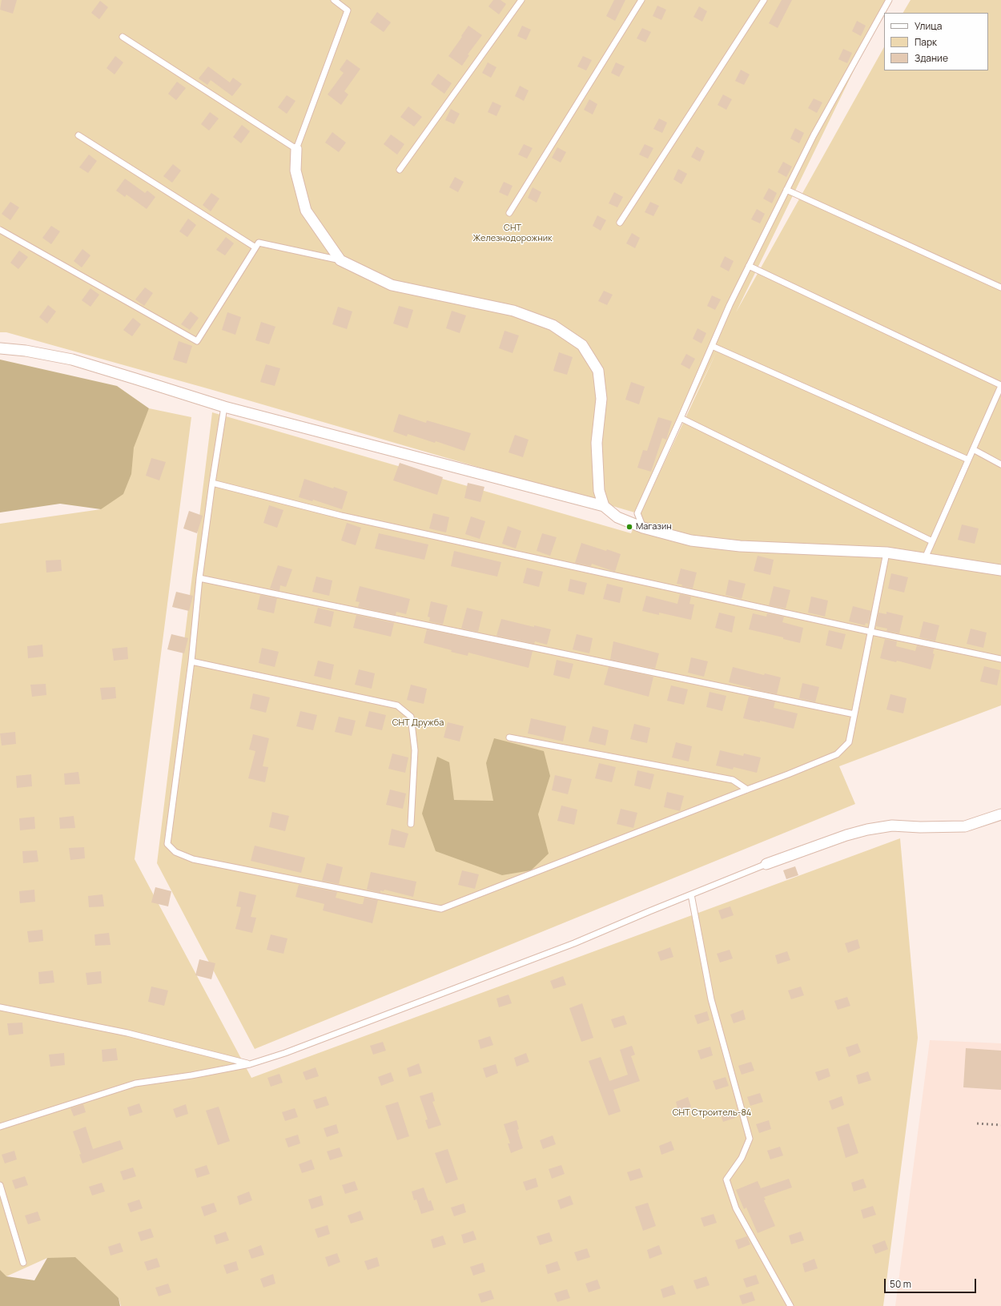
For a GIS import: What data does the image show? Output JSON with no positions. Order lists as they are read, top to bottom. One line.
{"parks":["СНТ Железнодорожник","СНТ Дружба","СНТ Строитель-84"],"places":["Магазин"],"legend":["Улица","Парк","Здание"],"scale_bar":"50 m"}
